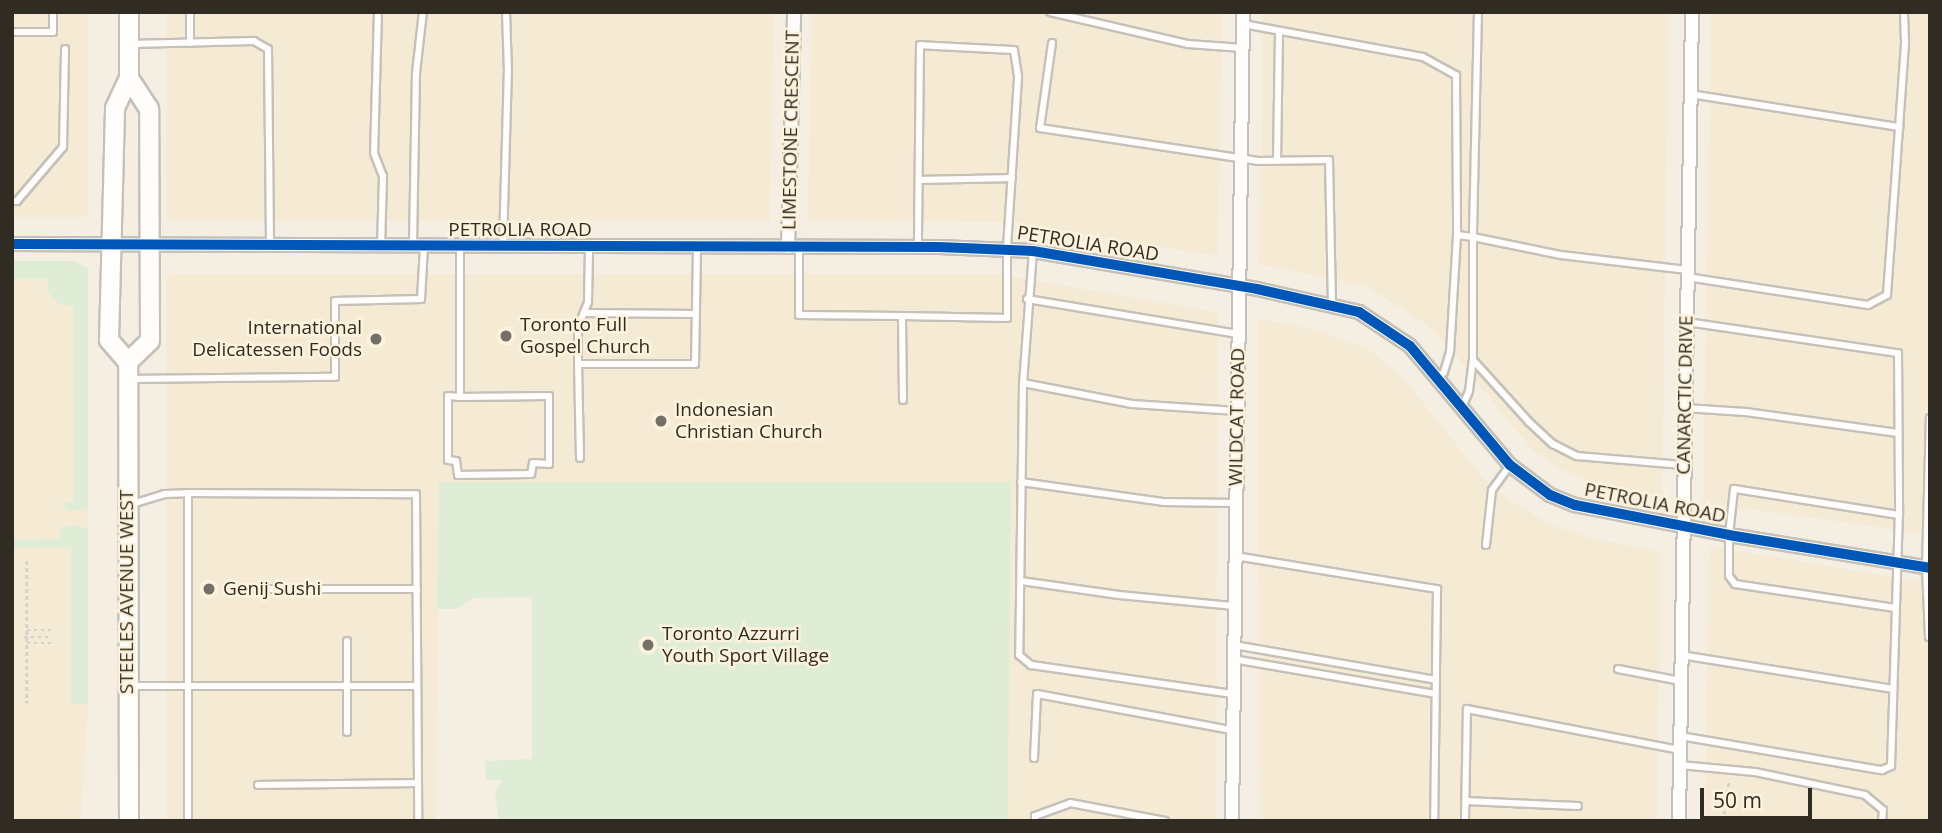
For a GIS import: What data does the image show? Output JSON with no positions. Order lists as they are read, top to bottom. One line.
{"streets":{"main road":["STEELES AVENUE WEST"],"street":["LIMESTONE CRESCENT","PETROLIA ROAD","CANARCTIC DRIVE","WILDCAT ROAD"]},"crossings":[["LIMESTONE CRESCENT","PETROLIA ROAD"],["PETROLIA ROAD","CANARCTIC DRIVE"],["PETROLIA ROAD","WILDCAT ROAD"]],"places":["Toronto Full Gospel Church","International Delicatessen Foods","Indonesian Christian Church","Genij Sushi","Toronto Azzurri Youth Sport Village"],"scale_bar":"50 m"}
